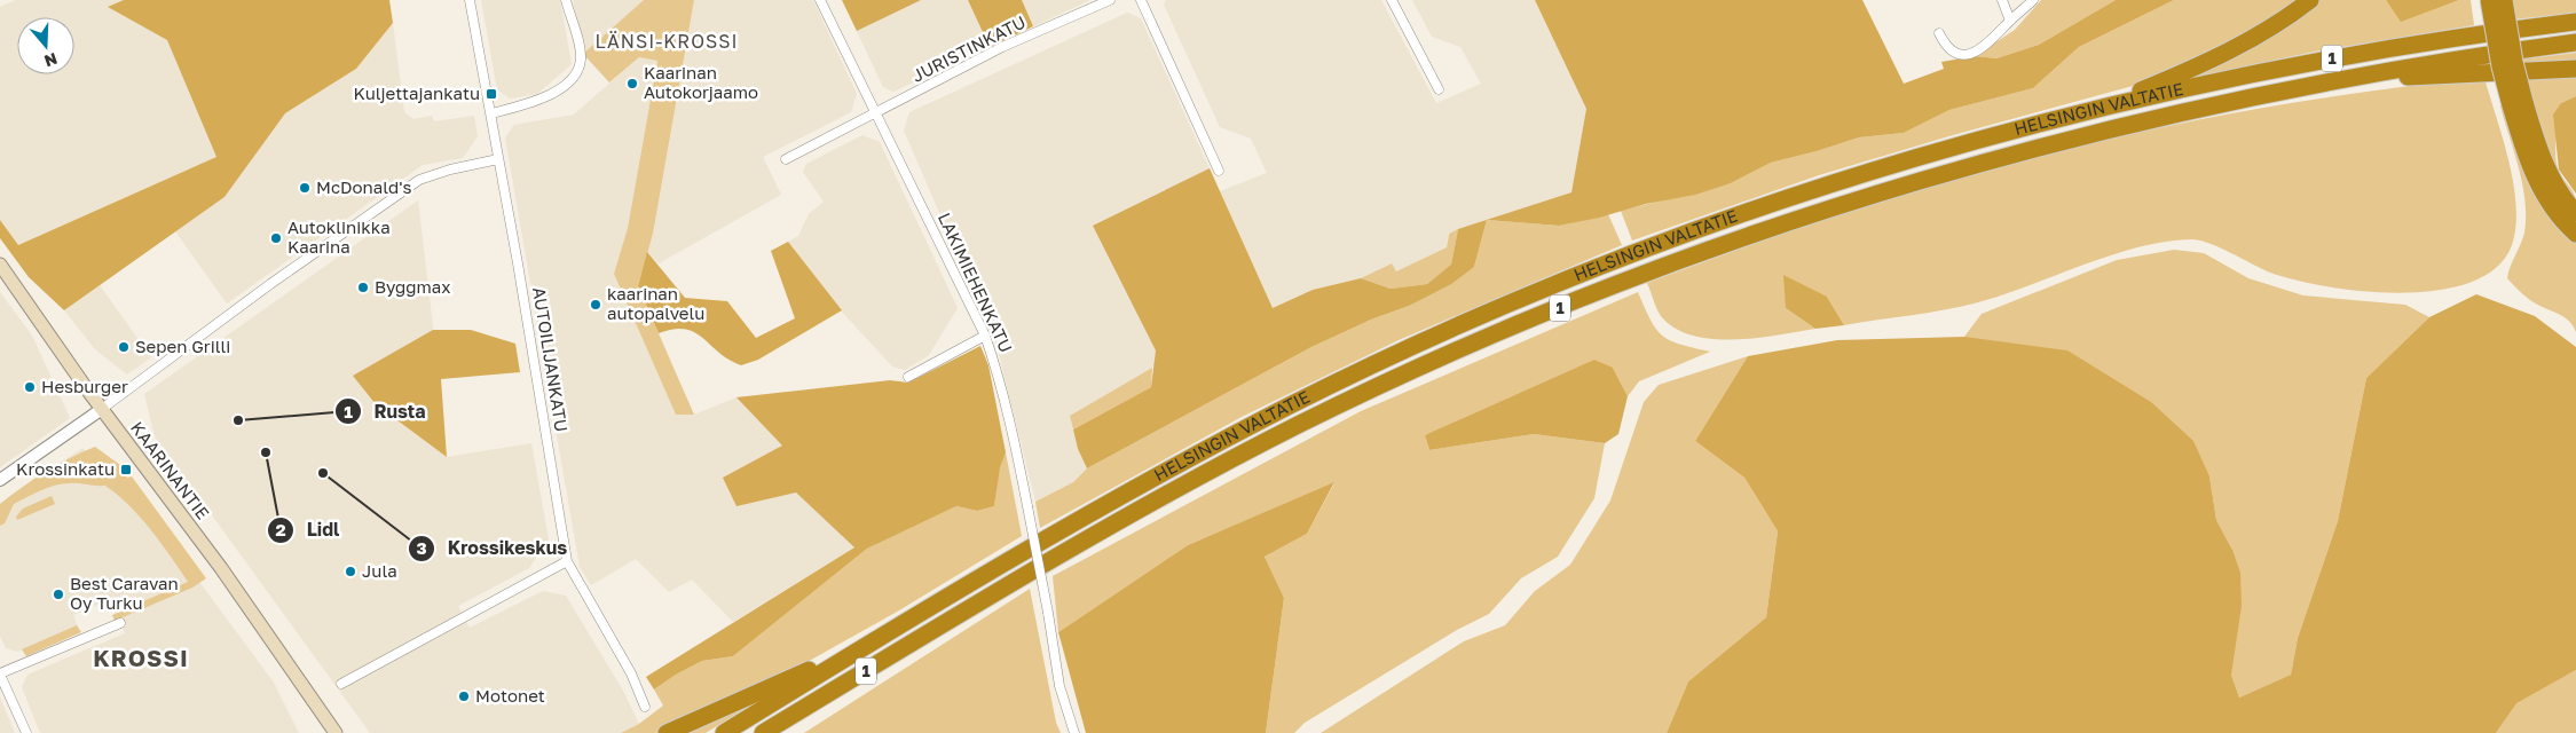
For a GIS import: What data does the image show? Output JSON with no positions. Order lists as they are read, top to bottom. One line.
{"streets":{"highway":["1","HELSINGIN VALTATIE"],"main road":["KAARINANTIE"],"street":["JURISTINKATU","LAKIMIEHENKATU","AUTOILIJANKATU"]},"crossings":[["JURISTINKATU","LAKIMIEHENKATU"]],"districts":["LÄNSI-KROSSI","KROSSI"],"places":{"other":["Kaarinan Autokorjaamo","McDonald's","Autoklinikka Kaarina","Byggmax","kaarinan autopalvelu","Sepen Grilli","Hesburger","Rusta","Lidl","Krossikeskus","Jula","Best Caravan Oy Turku","Motonet"],"transit":["Kuljettajankatu","Krossinkatu"]},"north":"bottom"}
